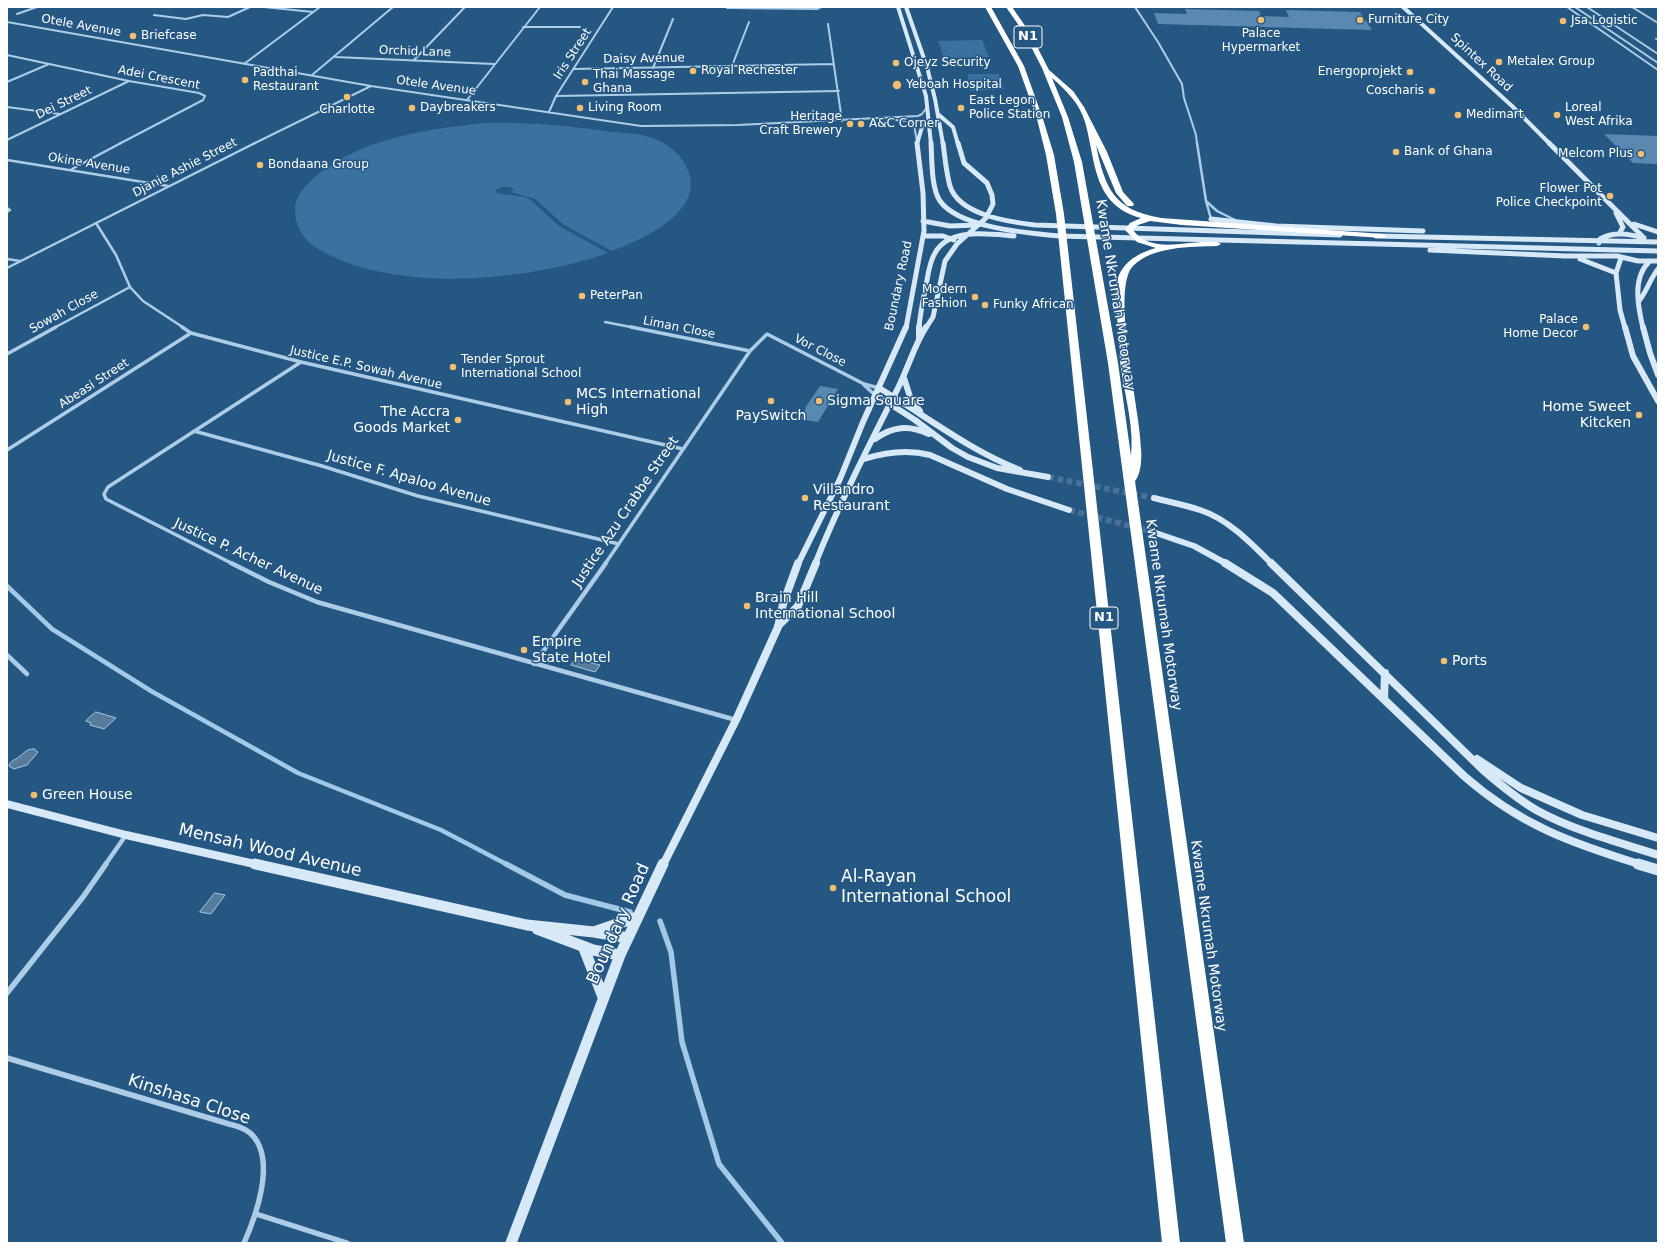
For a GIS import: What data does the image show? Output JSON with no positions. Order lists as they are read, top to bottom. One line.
{"streets":{"highway":["N1","Kwame Nkrumah Motorway"],"main road":["Spintex Road","Boundary Road","Mensah Wood Avenue"],"street":["Otele Avenue","Orchid Lane","Iris Street","Daisy Avenue","Adei Crescent","Dei Street","Okine Avenue","Djanie Ashie Street","Sowah Close","Liman Close","Vor Close","Justice E.P. Sowah Avenue","Abeasi Street","Justice F. Apaloo Avenue","Justice Azu Crabbe Street","Justice P. Acher Avenue","Kinshasa Close"]},"crossings":[["Otele Avenue","Iris Street"],["Otele Avenue","Djanie Ashie Street"],["Otele Avenue","Boundary Road"],["Iris Street","Daisy Avenue"],["Adei Crescent","Dei Street"],["Adei Crescent","Okine Avenue"],["Okine Avenue","Djanie Ashie Street"],["Djanie Ashie Street","Justice E.P. Sowah Avenue"],["Boundary Road","Vor Close"],["Boundary Road","Justice P. Acher Avenue"],["Boundary Road","Mensah Wood Avenue"],["Sowah Close","Justice E.P. Sowah Avenue"],["Liman Close","Justice Azu Crabbe Street"],["Vor Close","Justice Azu Crabbe Street"],["Justice E.P. Sowah Avenue","Abeasi Street"],["Justice E.P. Sowah Avenue","Justice Azu Crabbe Street"],["Justice E.P. Sowah Avenue","Justice P. Acher Avenue"],["Justice F. Apaloo Avenue","Justice Azu Crabbe Street"],["Justice F. Apaloo Avenue","Justice P. Acher Avenue"],["Justice Azu Crabbe Street","Justice P. Acher Avenue"]],"places":["Palace Hypermarket","Furniture City","Jsa Logistic","Briefcase","Metalex Group","Ojeyz Security","Royal Rechester","Energoprojekt","Padthai Restaurant","Thai Massage Ghana","Yeboah Hospital","Coscharis","Charlotte","Daybreakers","Living Room","East Legon Police Station","Medimart","Loreal West Afrika","Heritage Craft Brewery","A&C Corner","Bank of Ghana","Melcom Plus","Bondaana Group","Flower Pot Police Checkpoint","PeterPan","Modern Fashion","Funky African","Palace Home Decor","Tender Sprout International School","PaySwitch","Sigma Square","MCS International High","Home Sweet Kitcken","The Accra Goods Market","Villandro Restaurant","Brain Hill International School","Empire State Hotel","Ports","Green House","Al-Rayan International School"]}
